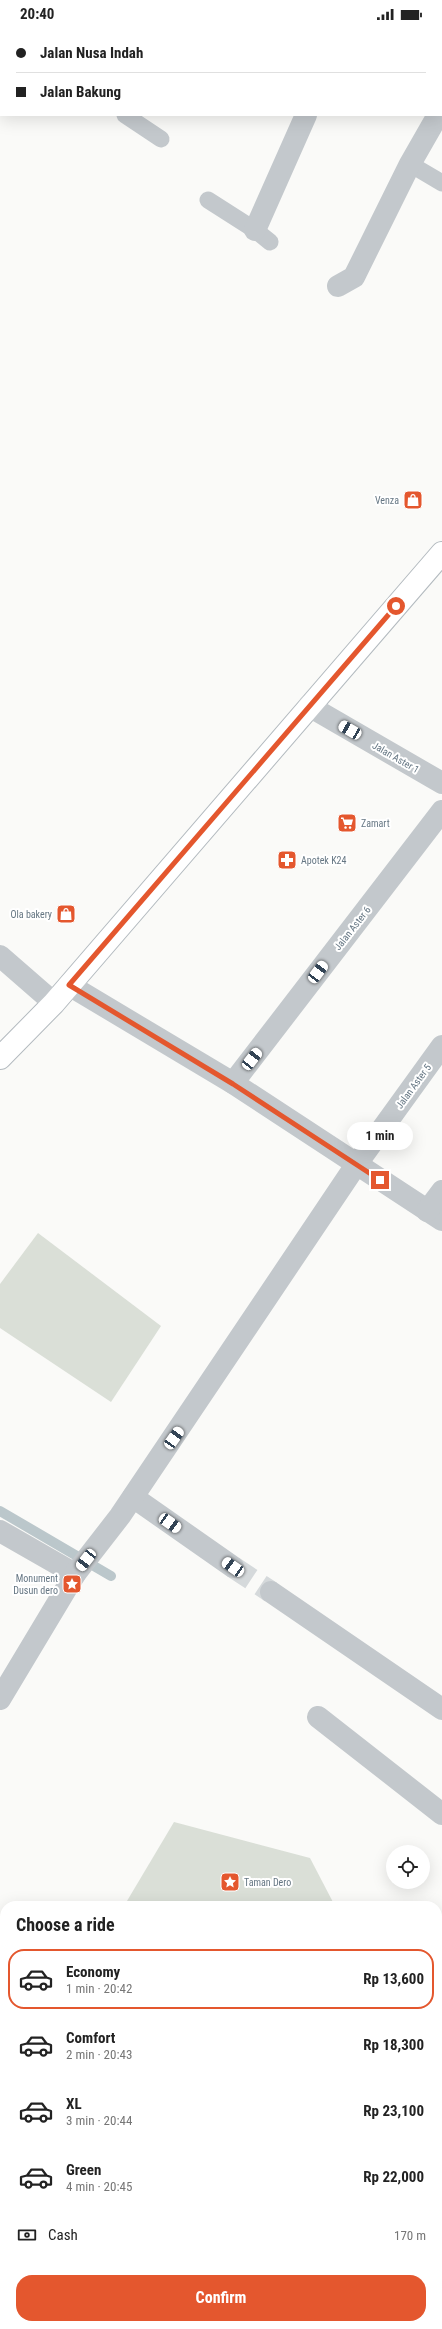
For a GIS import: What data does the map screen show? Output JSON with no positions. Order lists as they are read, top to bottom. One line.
{"streets":{"street":["Jalan Aster 1","Jalan Aster 6","Jalan Aster 5"]},"places":{"shop":["Venza","Ola bakery"],"supermarket":["Zamart"],"pharmacy":["Apotek K24"],"place":["Monument Dusun dero","Taman Dero"]},"page":{"status":"20:40","banner":["Jalan Nusa Indah","Jalan Bakung"],"bubble":"1 min","heading":"Choose a ride","list":[{"name":"Economy","note":"1 min · 20:42","value":"Rp 13,600"},{"name":"Comfort","note":"2 min · 20:43","value":"Rp 18,300"},{"name":"XL","note":"3 min · 20:44","value":"Rp 23,100"},{"name":"Green","note":"4 min · 20:45","value":"Rp 22,000"}],"pay":["Cash","170 m"],"buttons":"Confirm"}}
